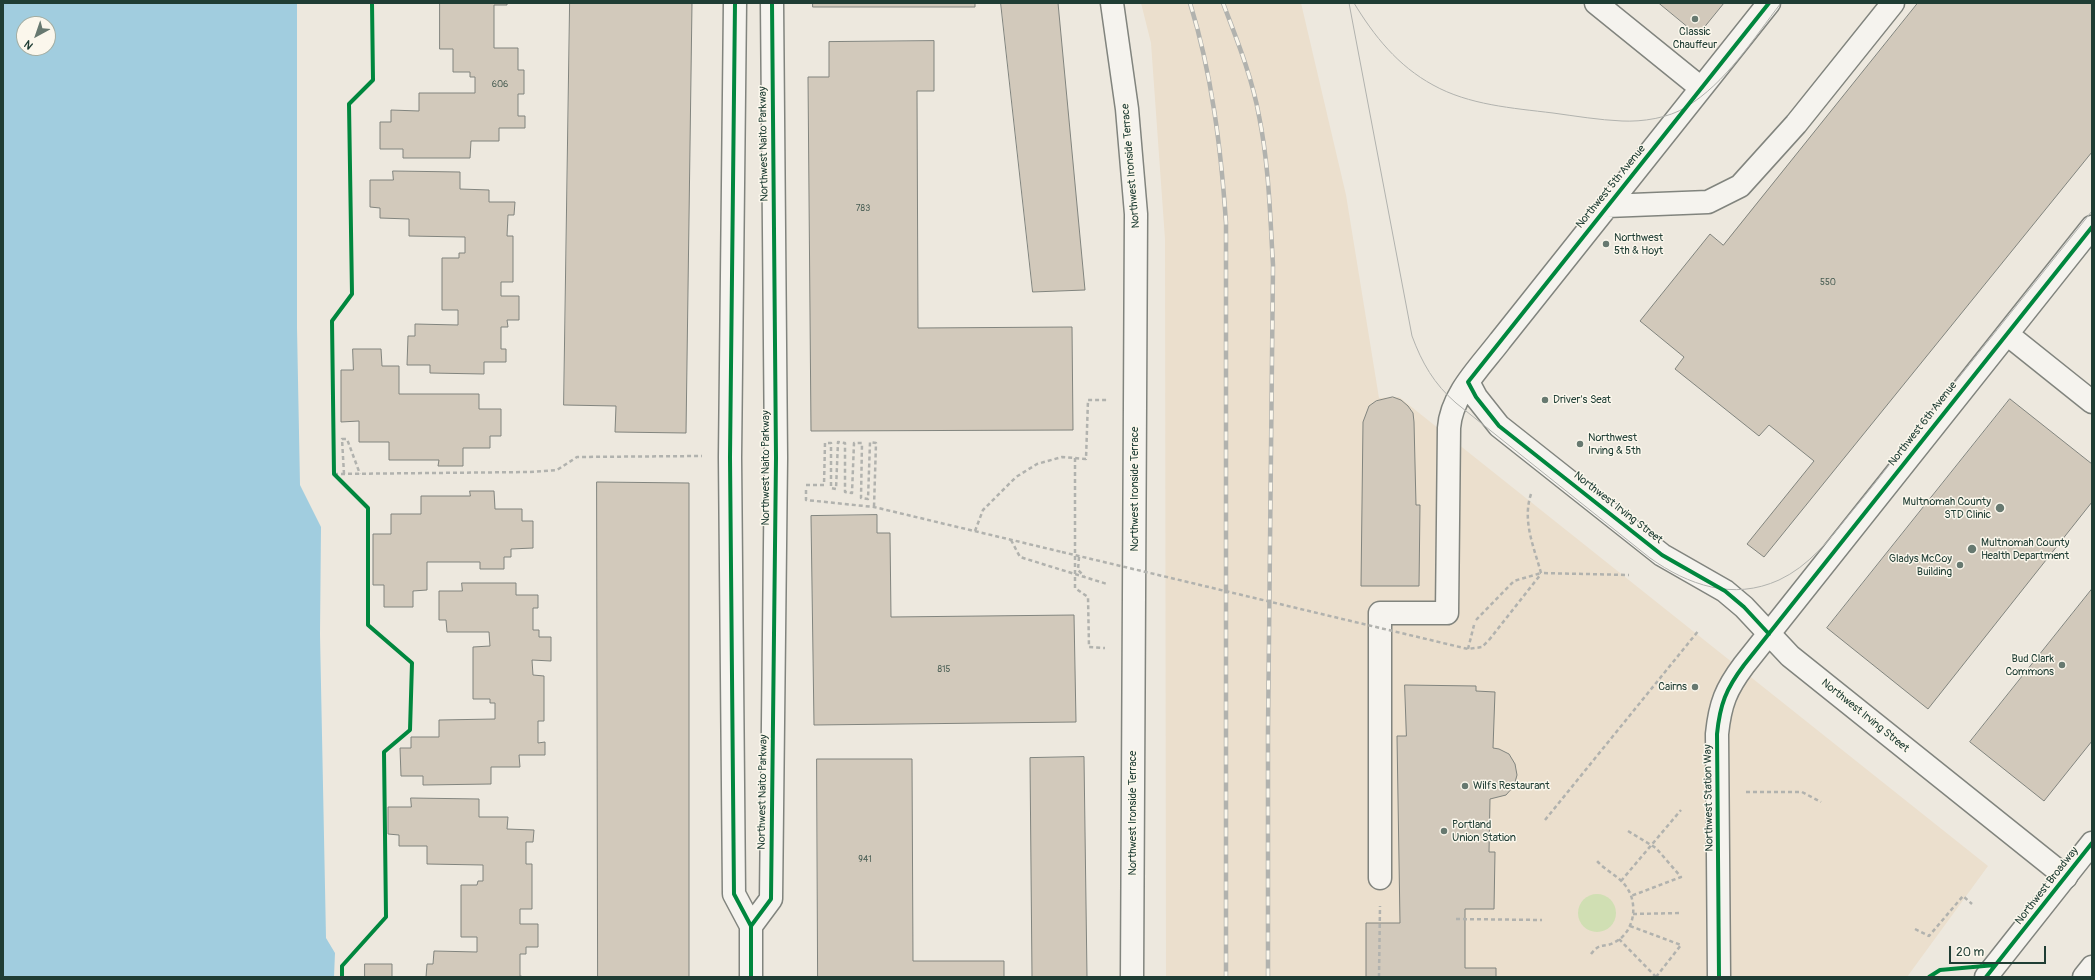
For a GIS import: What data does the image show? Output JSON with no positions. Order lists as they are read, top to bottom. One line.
{"streets":{"street":["Northwest Naito Parkway","Northwest Ironside Terrace","Northwest 5th Avenue","Northwest 6th Avenue","Northwest Irving Street","Northwest Station Way","Northwest Broadway"]},"crossings":[["Northwest 5th Avenue","Northwest Irving Street"],["Northwest 6th Avenue","Northwest Irving Street"],["Northwest 6th Avenue","Northwest Station Way"],["Northwest Irving Street","Northwest Station Way"],["Northwest Irving Street","Northwest Broadway"]],"places":["Classic Chauffeur","Northwest 5th & Hoyt","Driver's Seat","Northwest Irving & 5th","Multnomah County STD Clinic","Multnomah County Health Department","Gladys McCoy Building","Bud Clark Commons","Cairns","Wilfs Restaurant","Portland Union Station"],"house_numbers":["606","783","550","815","941"],"scale_bar":"20 m","north":"bottom left"}
